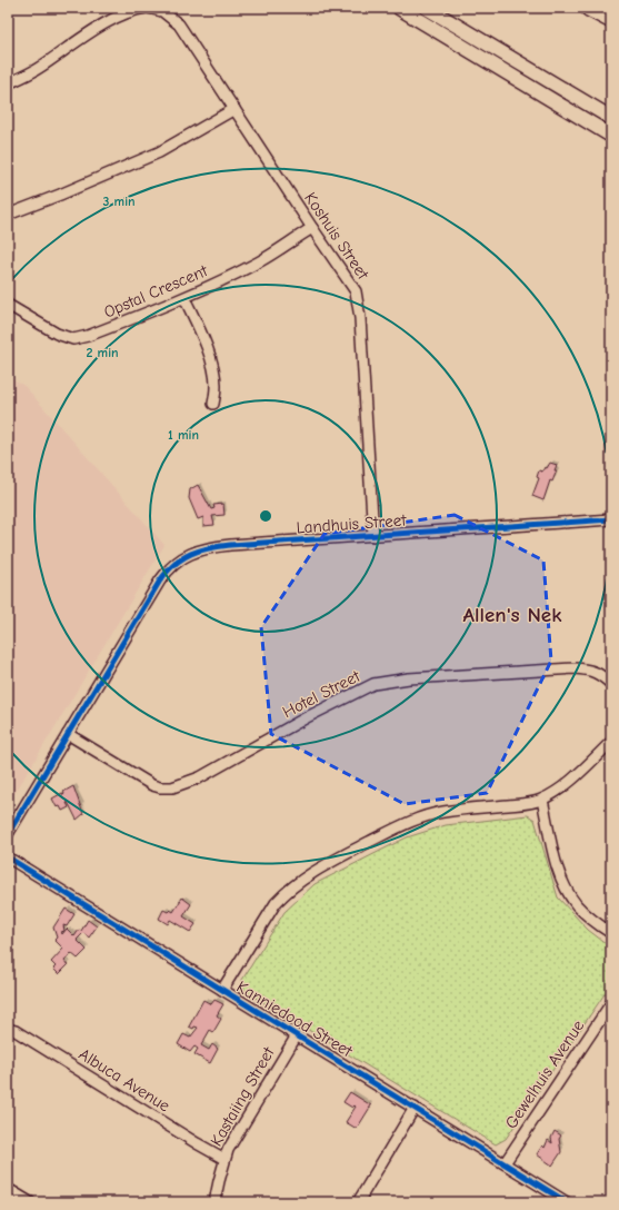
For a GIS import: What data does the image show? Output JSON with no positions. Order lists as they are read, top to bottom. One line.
{"streets":{"street":["Koshuis Street","Opstal Crescent","Landhuis Street","Hotel Street","Kanniedood Street","Gewelhuis Avenue","Albuca Avenue","Kastaiing Street"]},"crossings":[["Koshuis Street","Opstal Crescent"],["Koshuis Street","Landhuis Street"],["Landhuis Street","Hotel Street"],["Kanniedood Street","Gewelhuis Avenue"],["Kanniedood Street","Kastaiing Street"],["Albuca Avenue","Kastaiing Street"]],"districts":["Allen's Nek"],"rings":["3 min","2 min","1 min"]}
